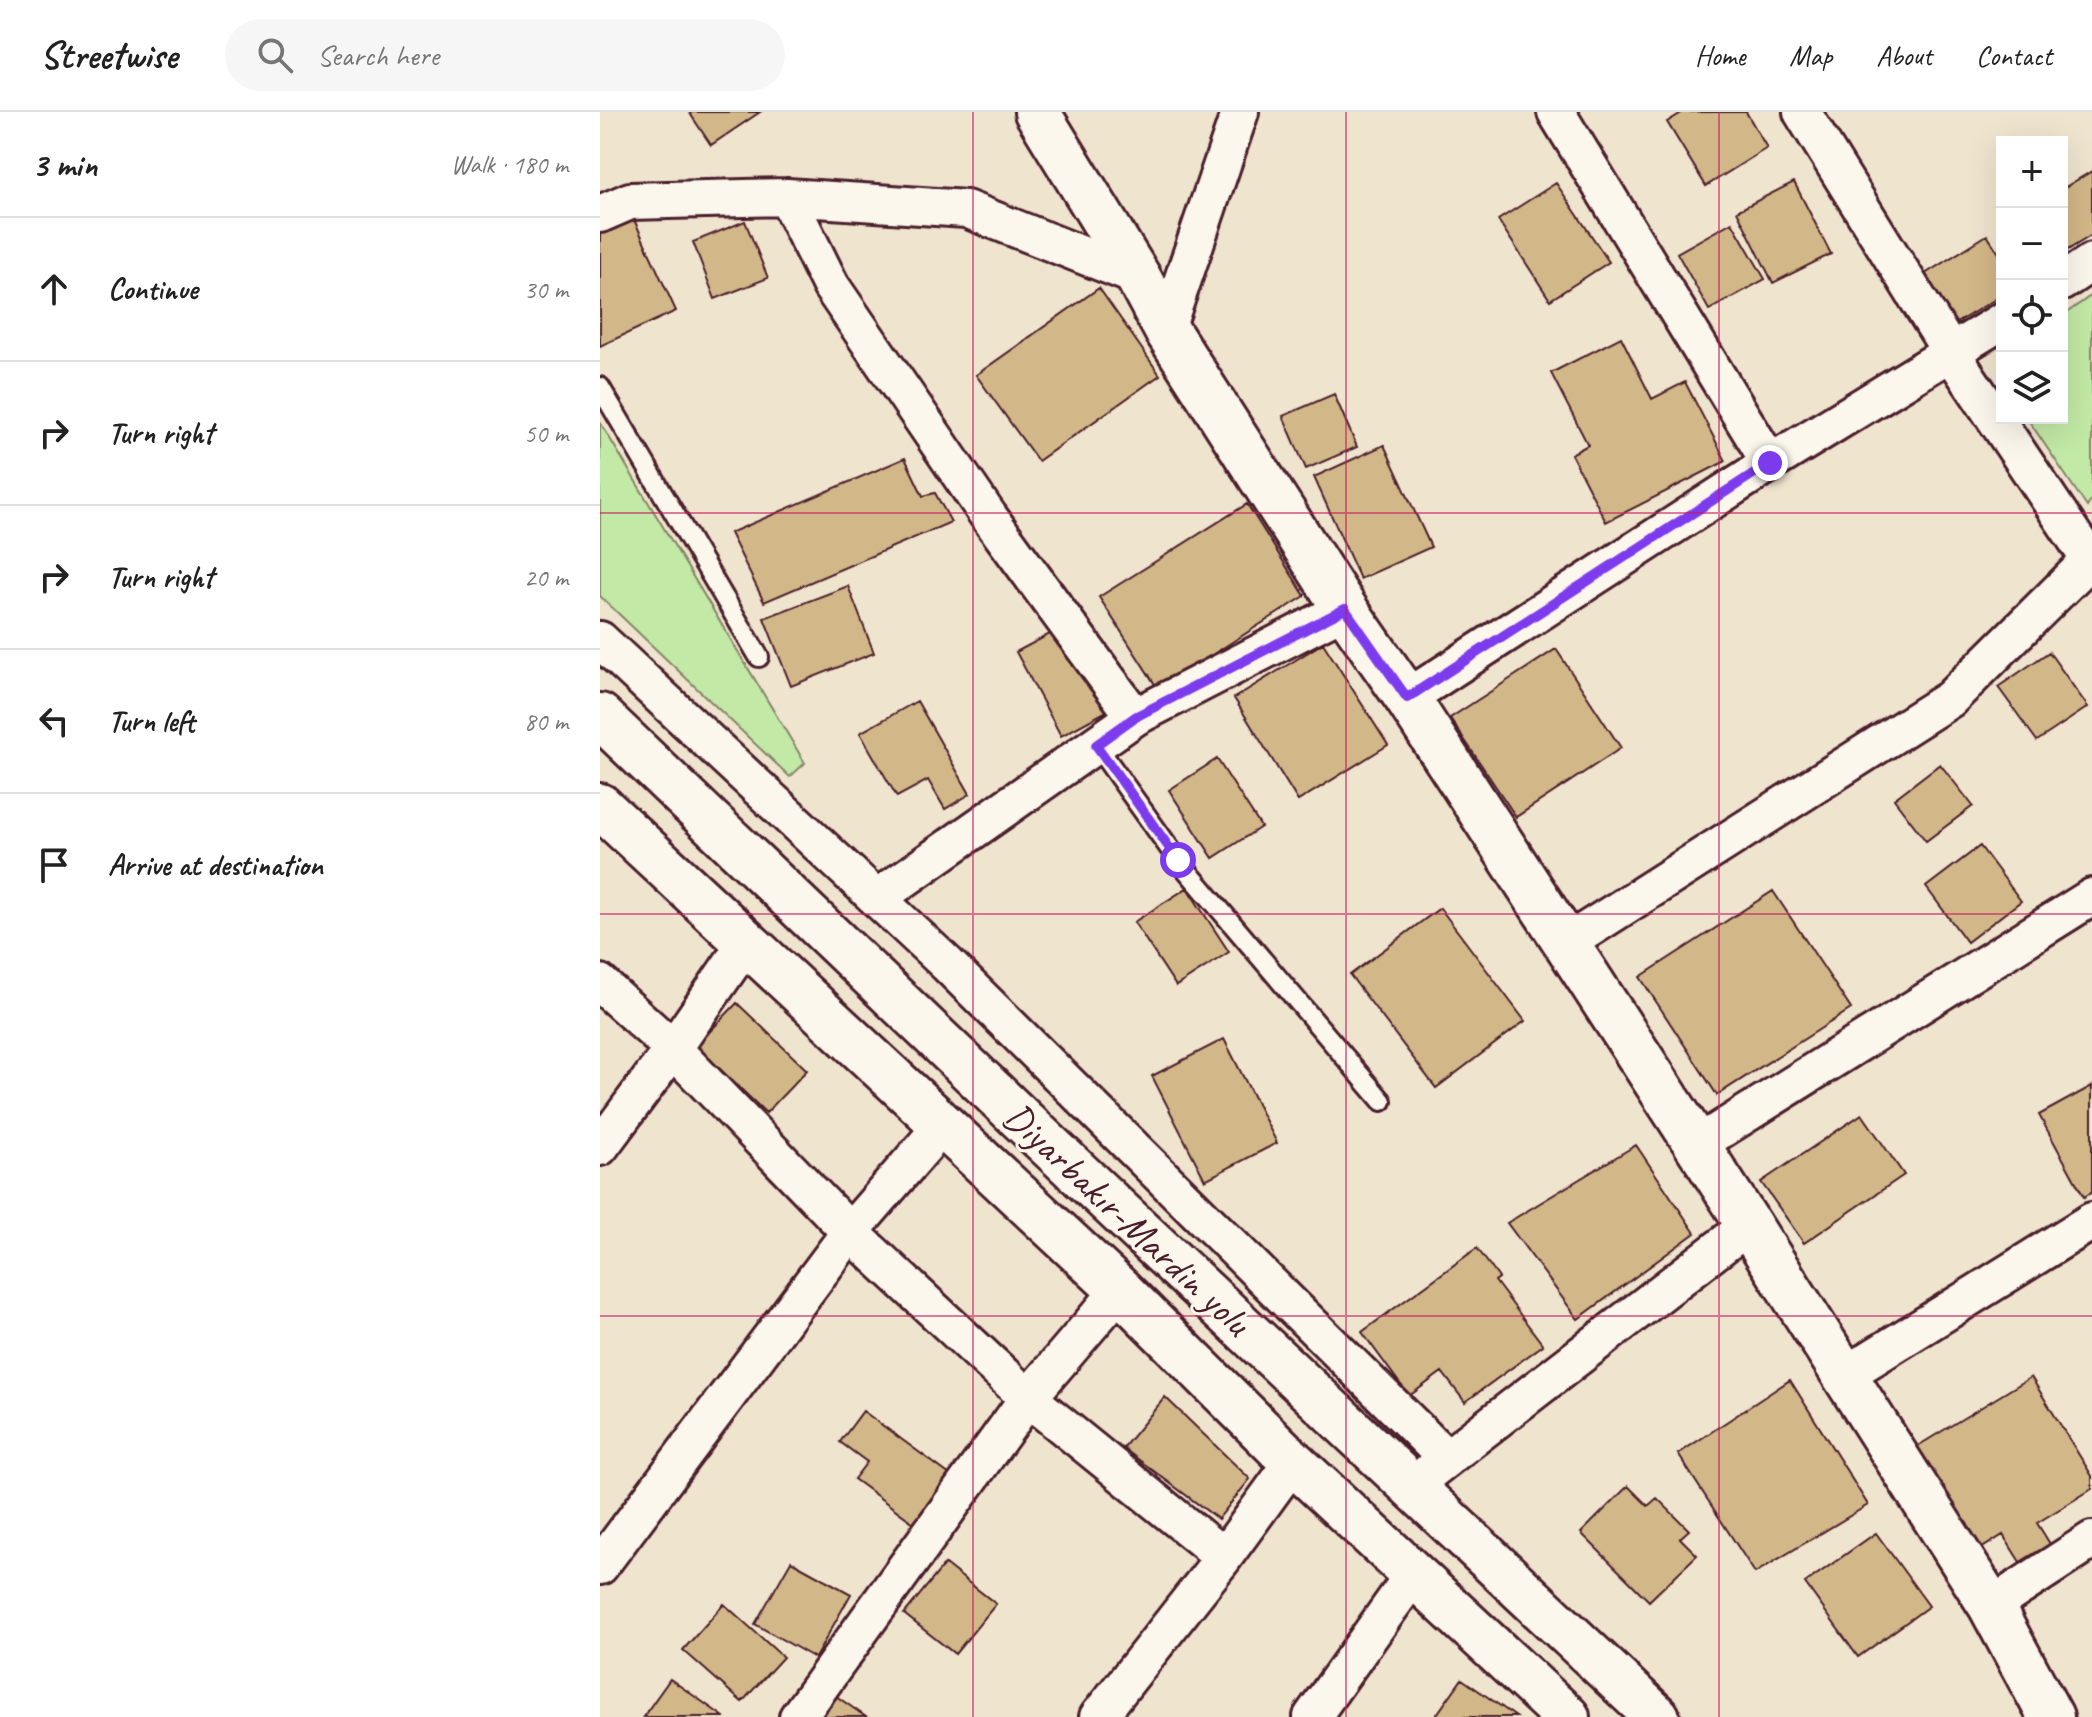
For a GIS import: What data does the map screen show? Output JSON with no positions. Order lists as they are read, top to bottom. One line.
{"streets":{"main road":["Diyarbakır-Mardin yolu"]},"page":{"header":"Streetwise","search":"Search here","nav":["Home","Map","About","Contact"],"heading":["3 min","Walk · 180 m"],"map_buttons":["+","−"],"list":[["Continue","30 m"],["Turn right","50 m"],["Turn right","20 m"],["Turn left","80 m"],"Arrive at destination"]}}
